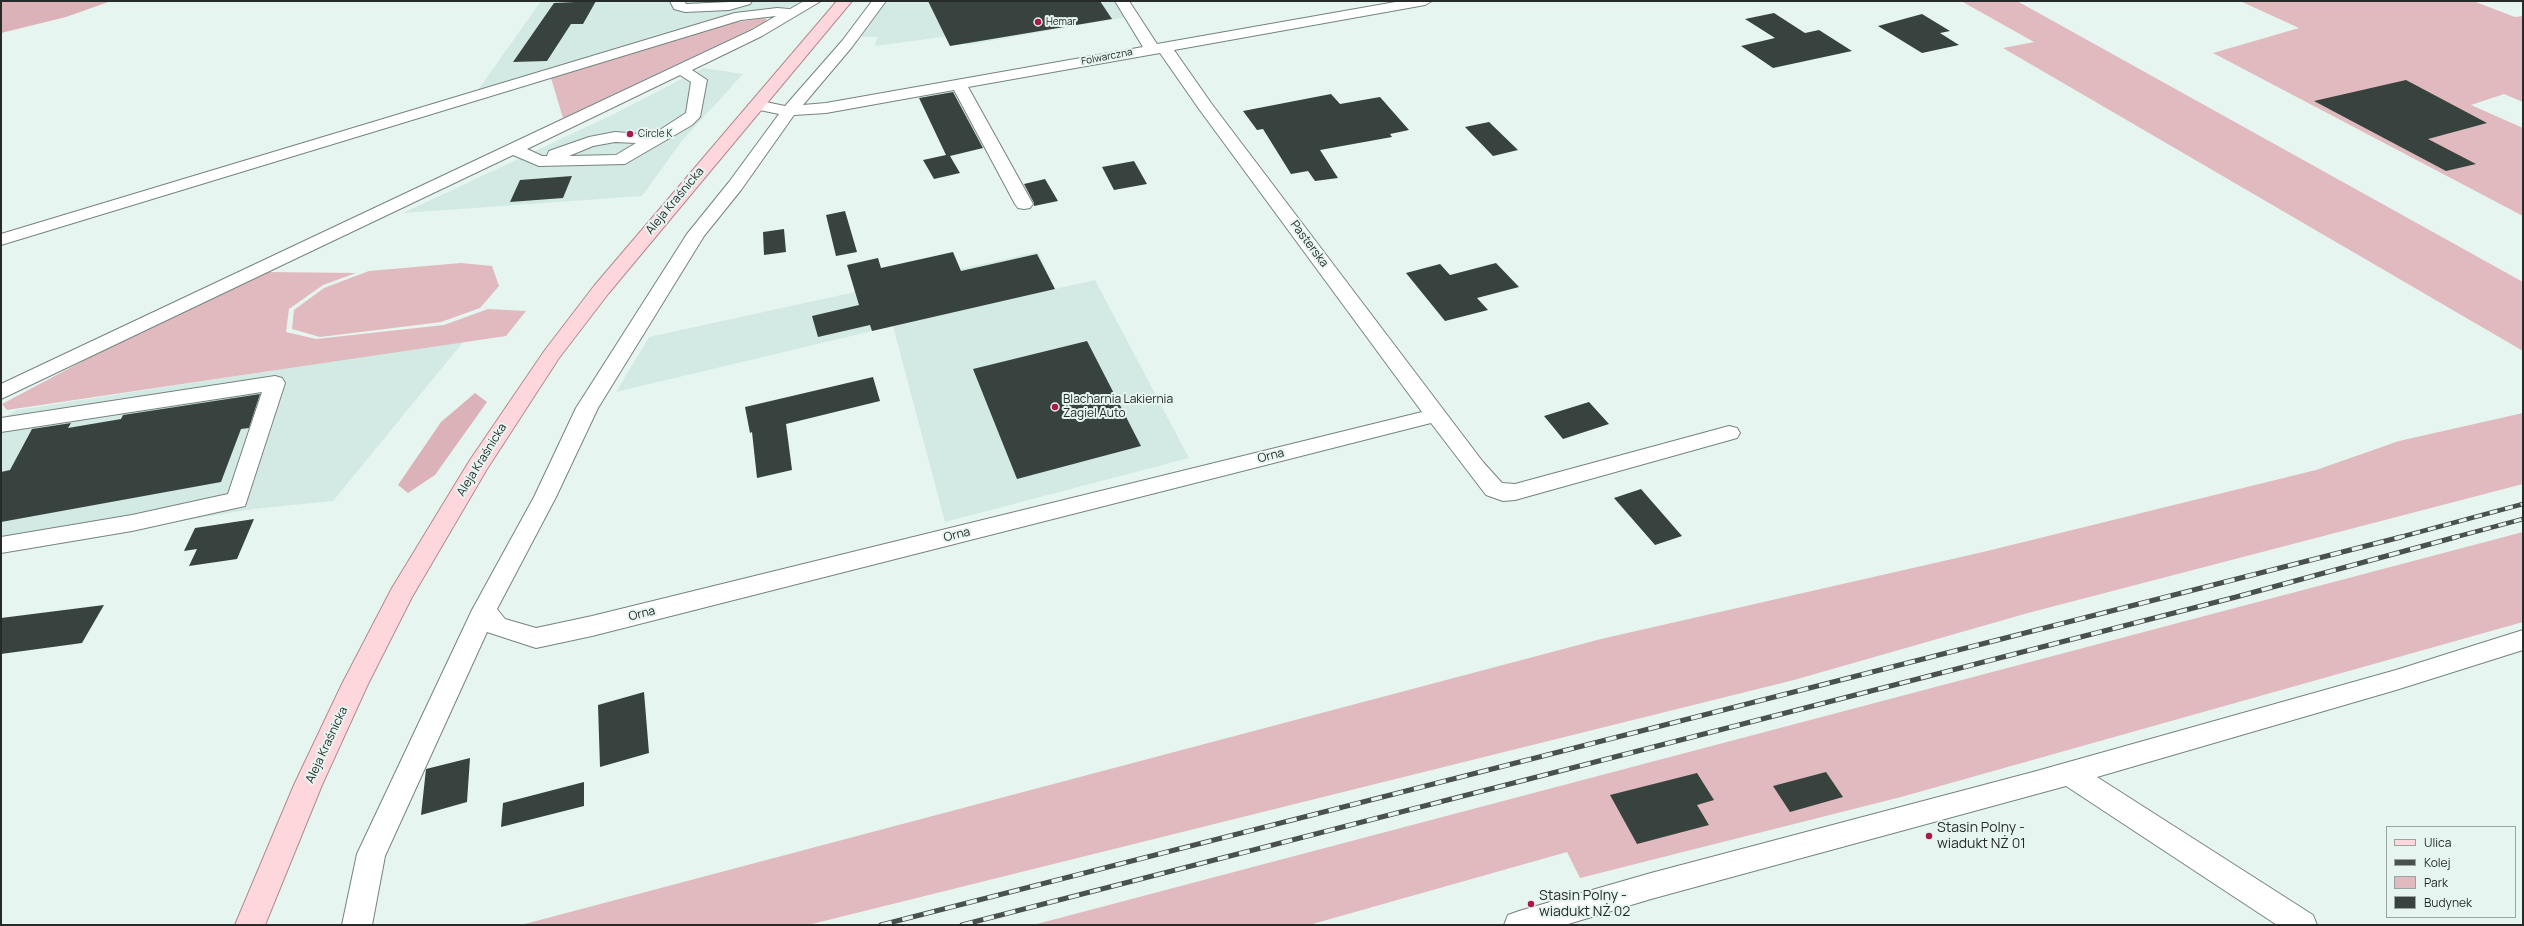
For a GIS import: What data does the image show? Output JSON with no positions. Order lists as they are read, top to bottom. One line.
{"streets":{"main road":["Aleja Kraśnicka"],"street":["Folwarczna","Pasterska","Orna"]},"crossings":[["Folwarczna","Aleja Kraśnicka"],["Folwarczna","Pasterska"],["Pasterska","Orna"]],"places":["Hemar","Circle K","Blacharnia Lakiernia Żagiel Auto","Stasin Polny - wiadukt NŻ 01","Stasin Polny - wiadukt NŻ 02"],"legend":["Ulica","Kolej","Park","Budynek"]}
